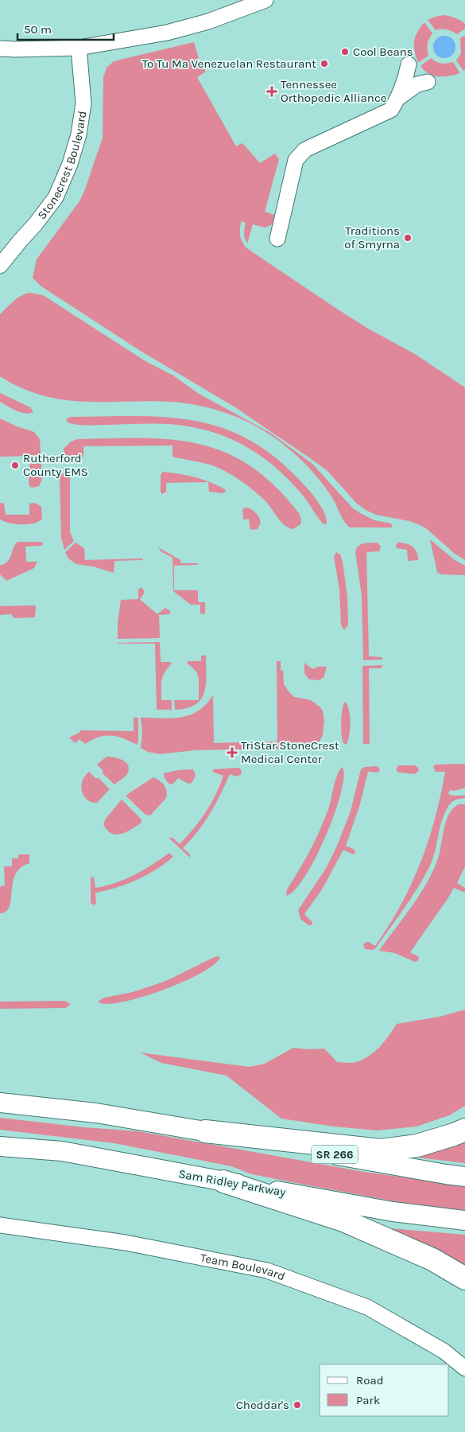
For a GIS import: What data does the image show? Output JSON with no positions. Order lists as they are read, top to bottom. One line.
{"streets":{"main road":["SR 266","Sam Ridley Parkway"],"street":["Stonecrest Boulevard","Team Boulevard"]},"places":{"other":["Cool Beans","To Tu Ma Venezuelan Restaurant","Traditions of Smyrna","Rutherford County EMS","Cheddar's"],"health":["Tennessee Orthopedic Alliance","TriStar StoneCrest Medical Center"]},"legend":["Road","Park"],"scale_bar":"50 m"}
